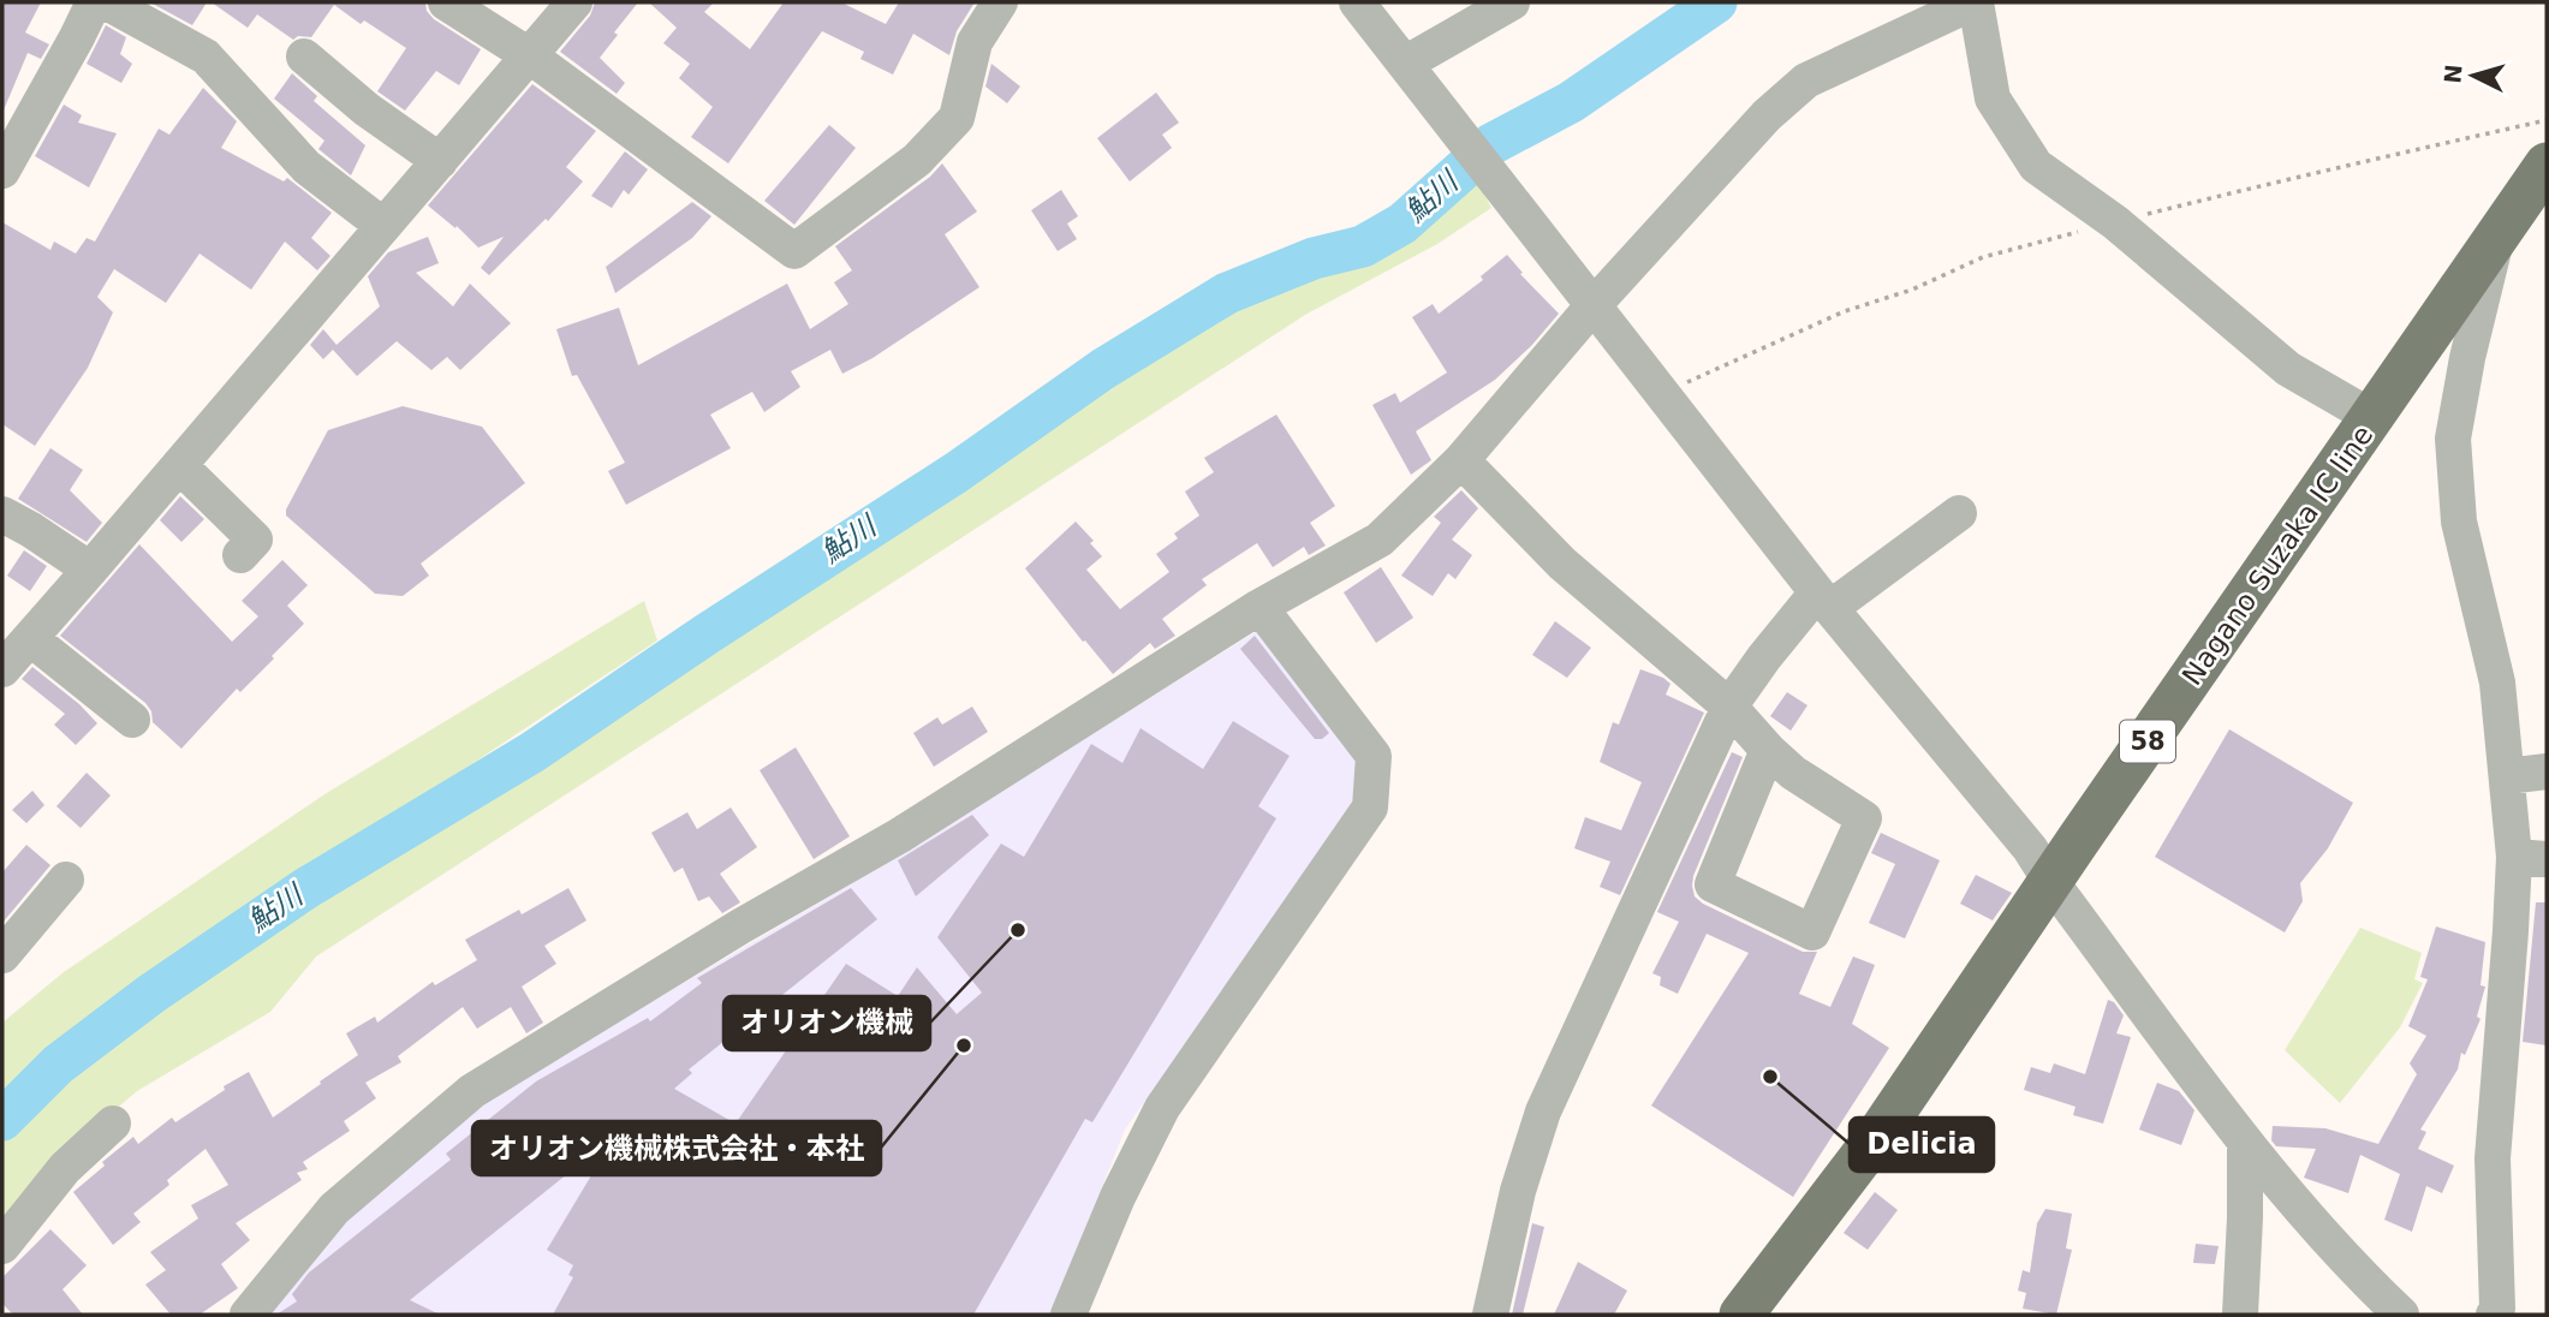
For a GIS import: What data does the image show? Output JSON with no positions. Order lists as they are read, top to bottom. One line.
{"streets":{"main road":["Nagano Suzaka IC line","58"]},"water":["鮎川"],"places":["オリオン機械","オリオン機械株式会社・本社","Delicia"],"north":"left"}
